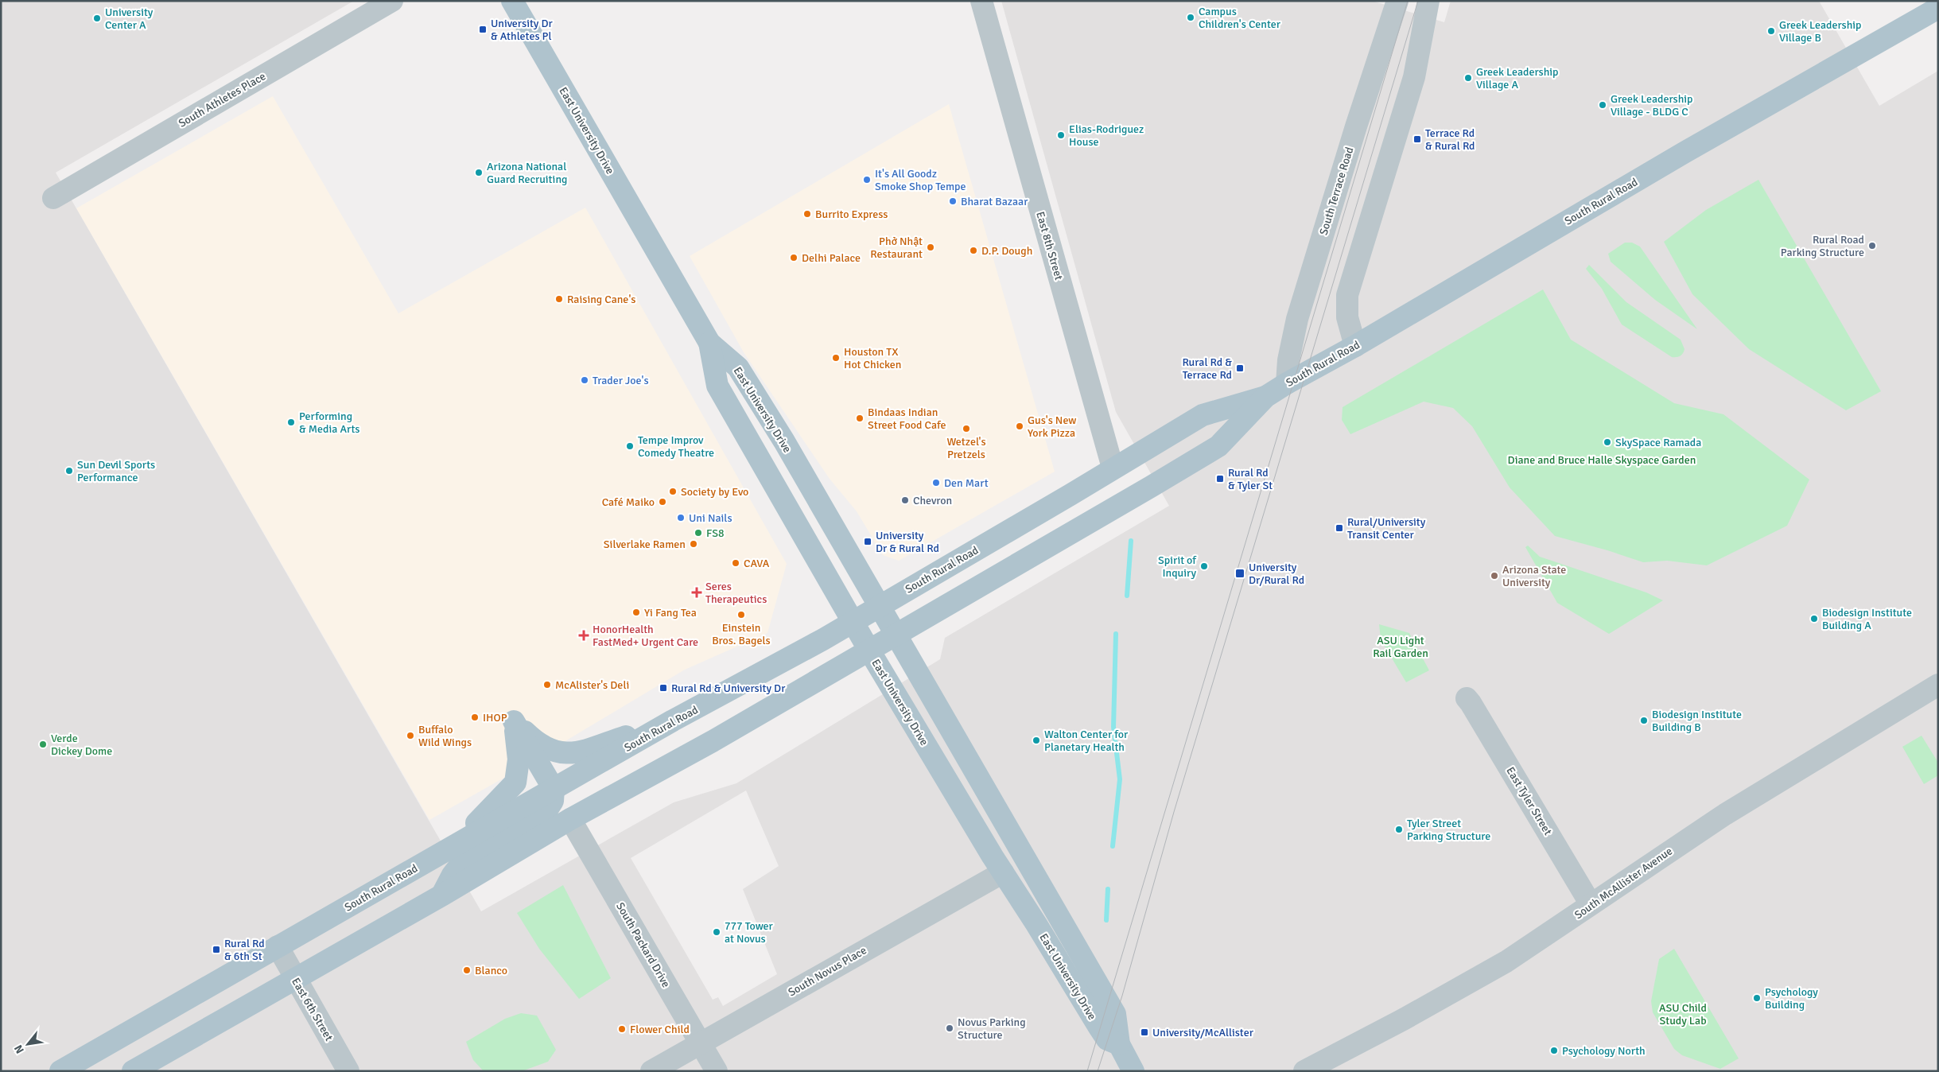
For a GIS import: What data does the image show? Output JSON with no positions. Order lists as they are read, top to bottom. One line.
{"streets":{"main road":["East University Drive","South Rural Road"],"street":["South Athletes Place","South Terrace Road","East 8th Street","East Tyler Street","South McAllister Avenue","South Packard Drive","South Novus Place","East 6th Street"]},"crossings":[["East University Drive","South Rural Road"],["East University Drive","South Novus Place"],["South Terrace Road","South Rural Road"],["South Rural Road","East 8th Street"],["South Rural Road","South Packard Drive"],["South Rural Road","East 6th Street"],["East Tyler Street","South McAllister Avenue"],["South Packard Drive","South Novus Place"]],"parks":["Diane and Bruce Halle Skyspace Garden","ASU Light Rail Garden","ASU Child Study Lab"],"places":{"other":["Campus Children's Center","University Center A","Greek Leadership Village B","Greek Leadership Village A","Greek Leadership Village - BLDG C","Elias-Rodriguez House","Arizona National Guard Recruiting","It's All Goodz Smoke Shop Tempe","Bharat Bazaar","Burrito Express","Rural Road Parking Structure","Phở Nhật Restaurant","D.P. Dough","Delhi Palace","Raising Cane's","Houston TX Hot Chicken","Trader Joe's","Bindaas Indian Street Food Cafe","Performing & Media Arts","Gus's New York Pizza","Wetzel's Pretzels","SkySpace Ramada","Tempe Improv Comedy Theatre","Sun Devil Sports Performance","Den Mart","Society by Evo","Chevron","Café Maiko","Uni Nails","FS8","Silverlake Ramen","CAVA","Spirit of Inquiry","Arizona State University","Yi Fang Tea","Einstein Bros. Bagels","Biodesign Institute Building A","McAlister's Deli","IHOP","Biodesign Institute Building B","Buffalo Wild Wings","Walton Center for Planetary Health","Verde Dickey Dome","Tyler Street Parking Structure","777 Tower at Novus","Blanco","Psychology Building","Novus Parking Structure","Flower Child","Psychology North"],"transit":["University Dr & Athletes Pl","Terrace Rd & Rural Rd","Rural Rd & Terrace Rd","Rural Rd & Tyler St","Rural/University Transit Center","University Dr & Rural Rd","University Dr/Rural Rd","Rural Rd & University Dr","Rural Rd & 6th St","University/McAllister"],"health":["Seres Therapeutics","HonorHealth FastMed+ Urgent Care"]},"north":"bottom left"}
